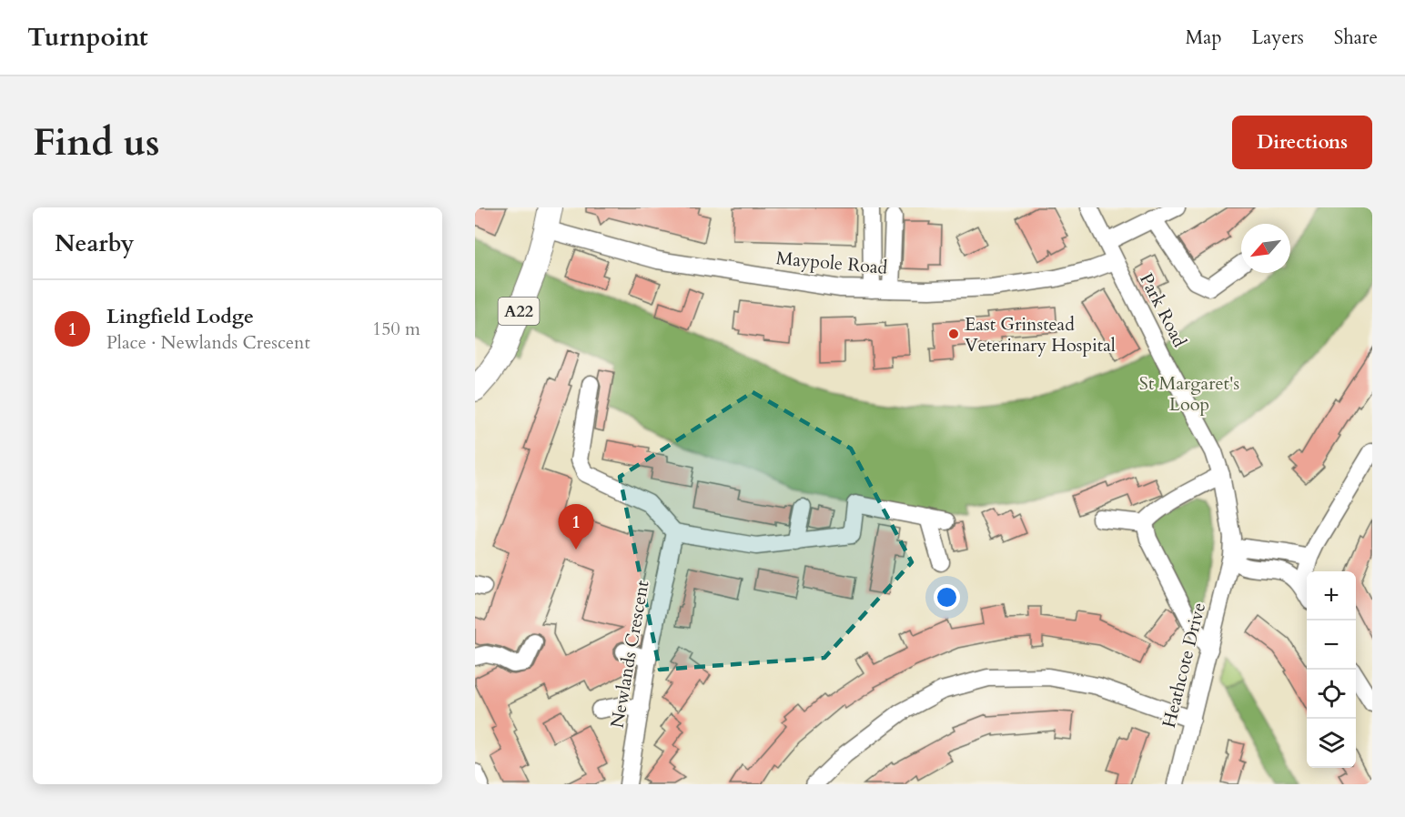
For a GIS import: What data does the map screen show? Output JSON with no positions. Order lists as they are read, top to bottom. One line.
{"streets":{"highway":["A22"],"street":["Maypole Road","Park Road","Newlands Crescent","Heathcote Drive"]},"crossings":[["Maypole Road","Park Road"],["Maypole Road","A22"],["Park Road","Heathcote Drive"]],"parks":["St Margaret's Loop"],"places":["East Grinstead Veterinary Hospital"],"north":"bottom left","page":{"header":"Turnpoint","nav":["Map","Layers","Share"],"buttons":"Directions","title":"Find us","heading":"Nearby","list":[{"mark":"1","name":"Lingfield Lodge","note":"Place · Newlands Crescent","value":"150 m"}],"pins":"1","map_buttons":["+","−"]}}
